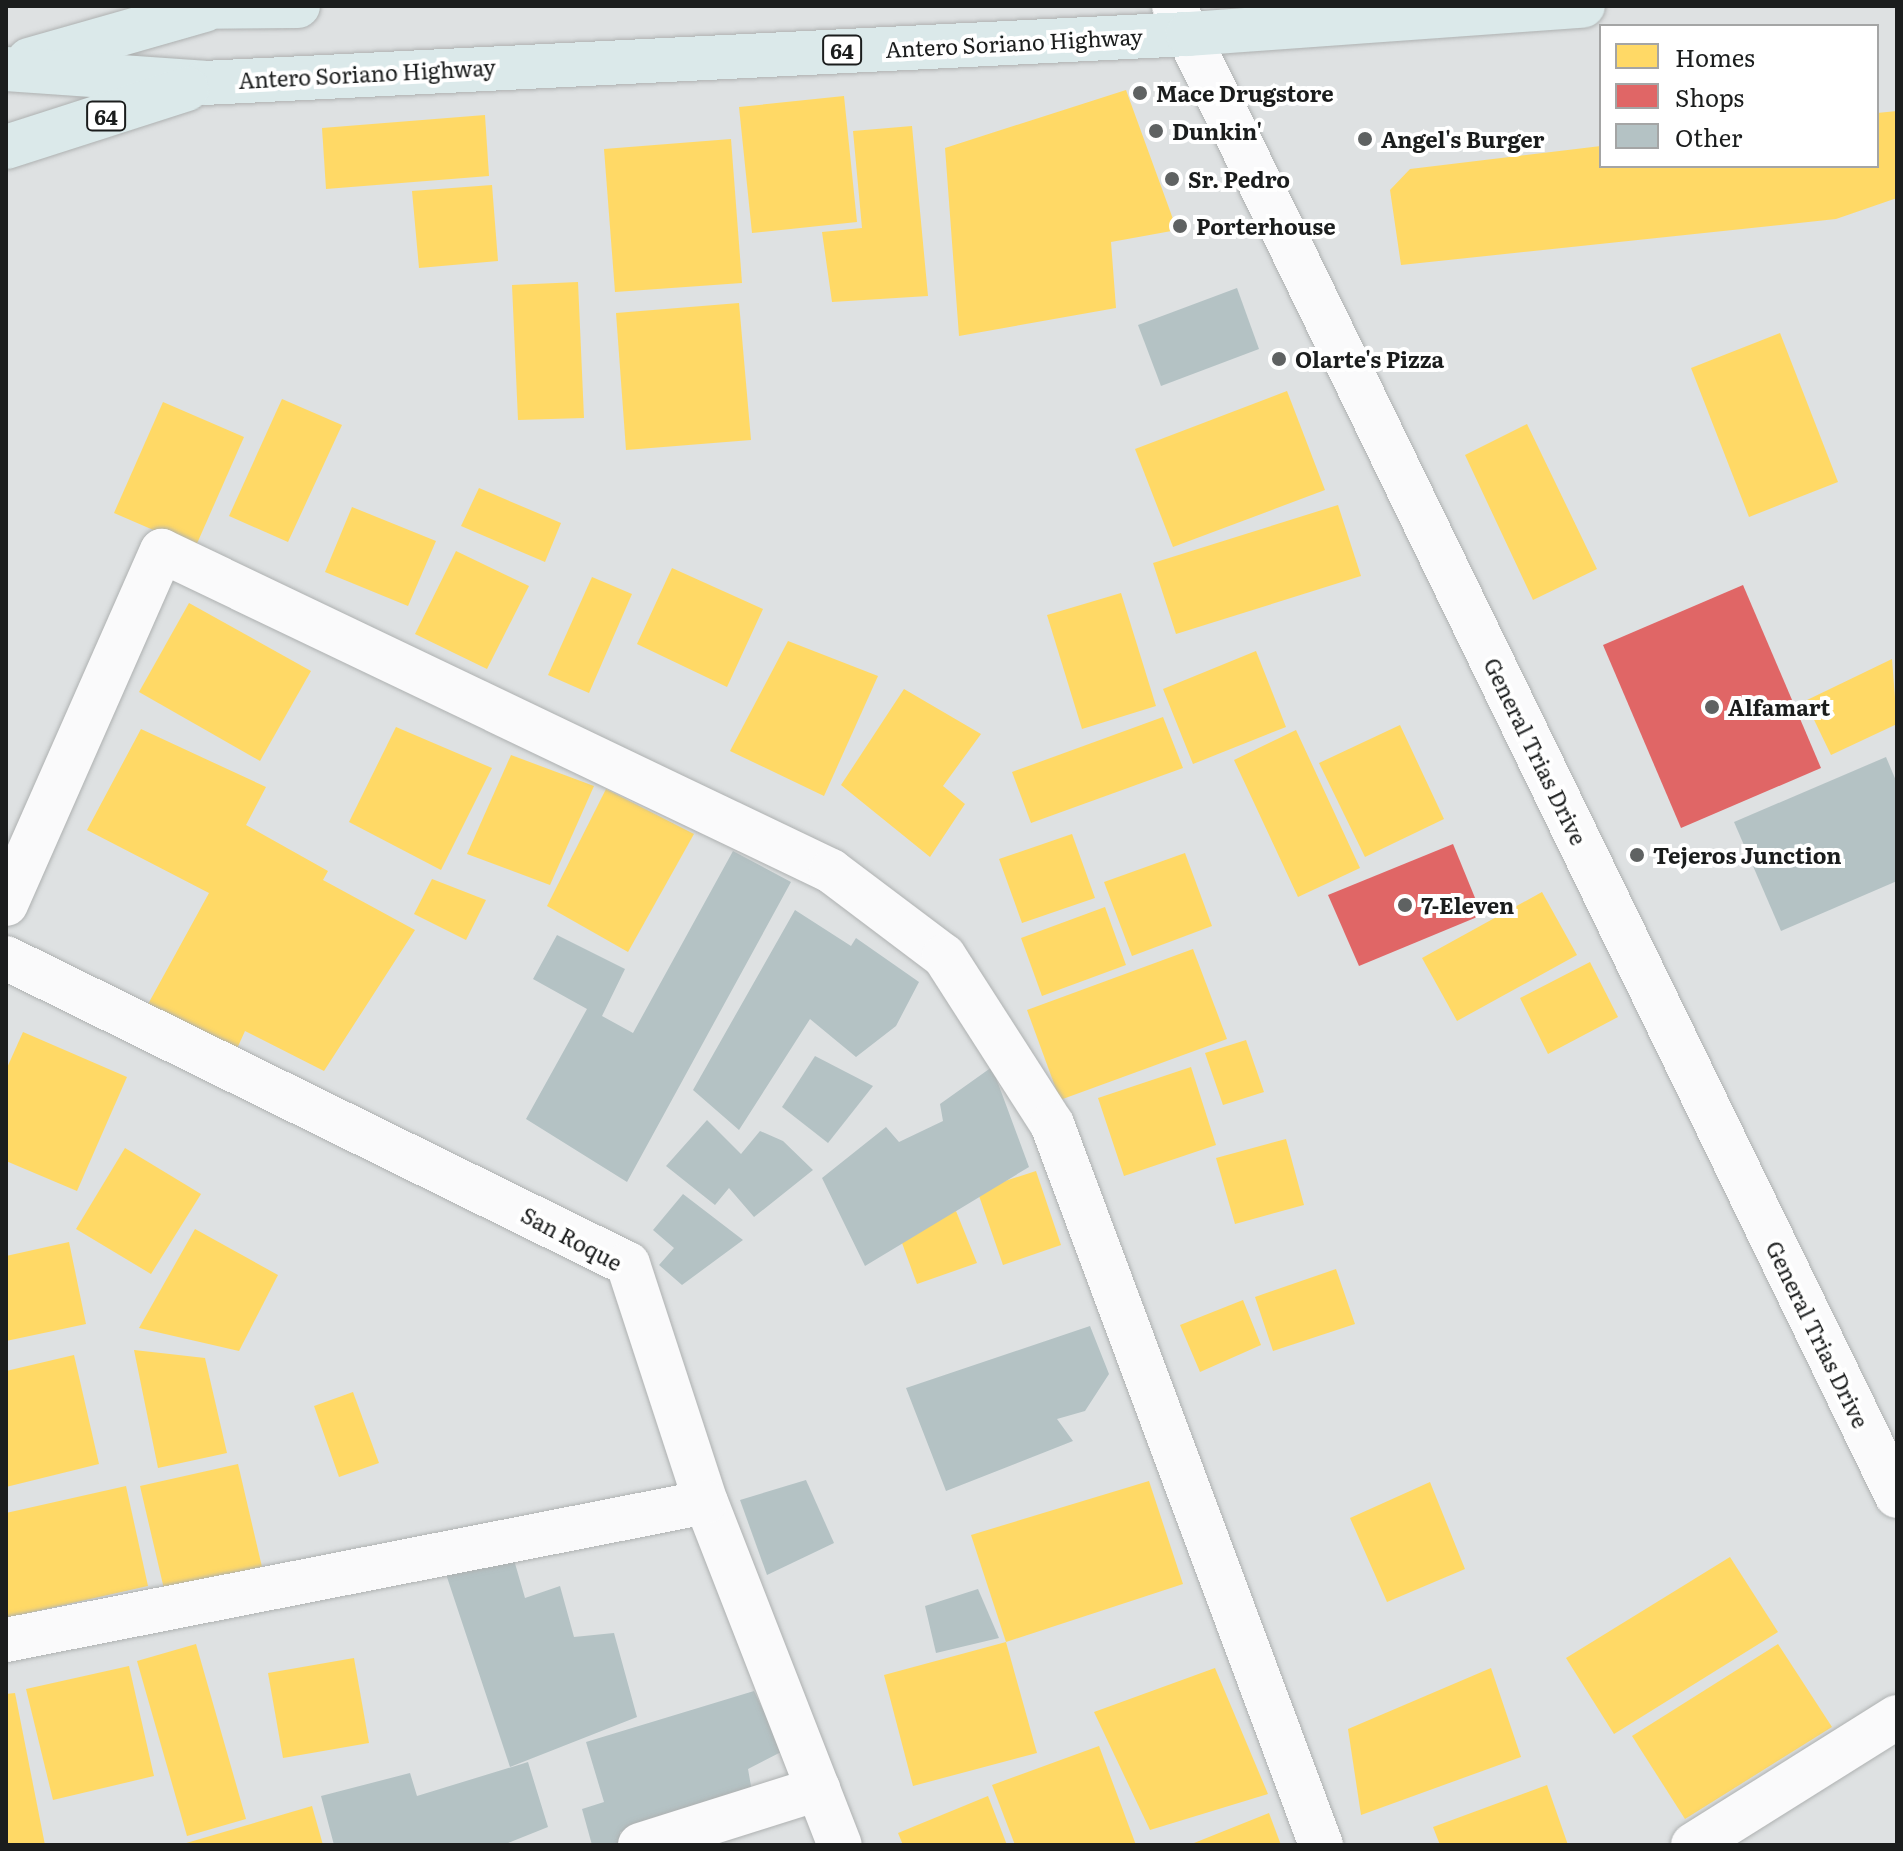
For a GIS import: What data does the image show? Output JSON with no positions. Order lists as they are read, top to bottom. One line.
{"streets":{"main road":["Antero Soriano Highway","64"],"street":["General Trias Drive","San Roque"]},"crossings":[["Antero Soriano Highway","General Trias Drive"]],"places":["Mace Drugstore","Dunkin'","Angel's Burger","Sr. Pedro","Porterhouse","Olarte's Pizza","Alfamart","Tejeros Junction","7-Eleven"],"legend":["Homes","Shops","Other"]}
